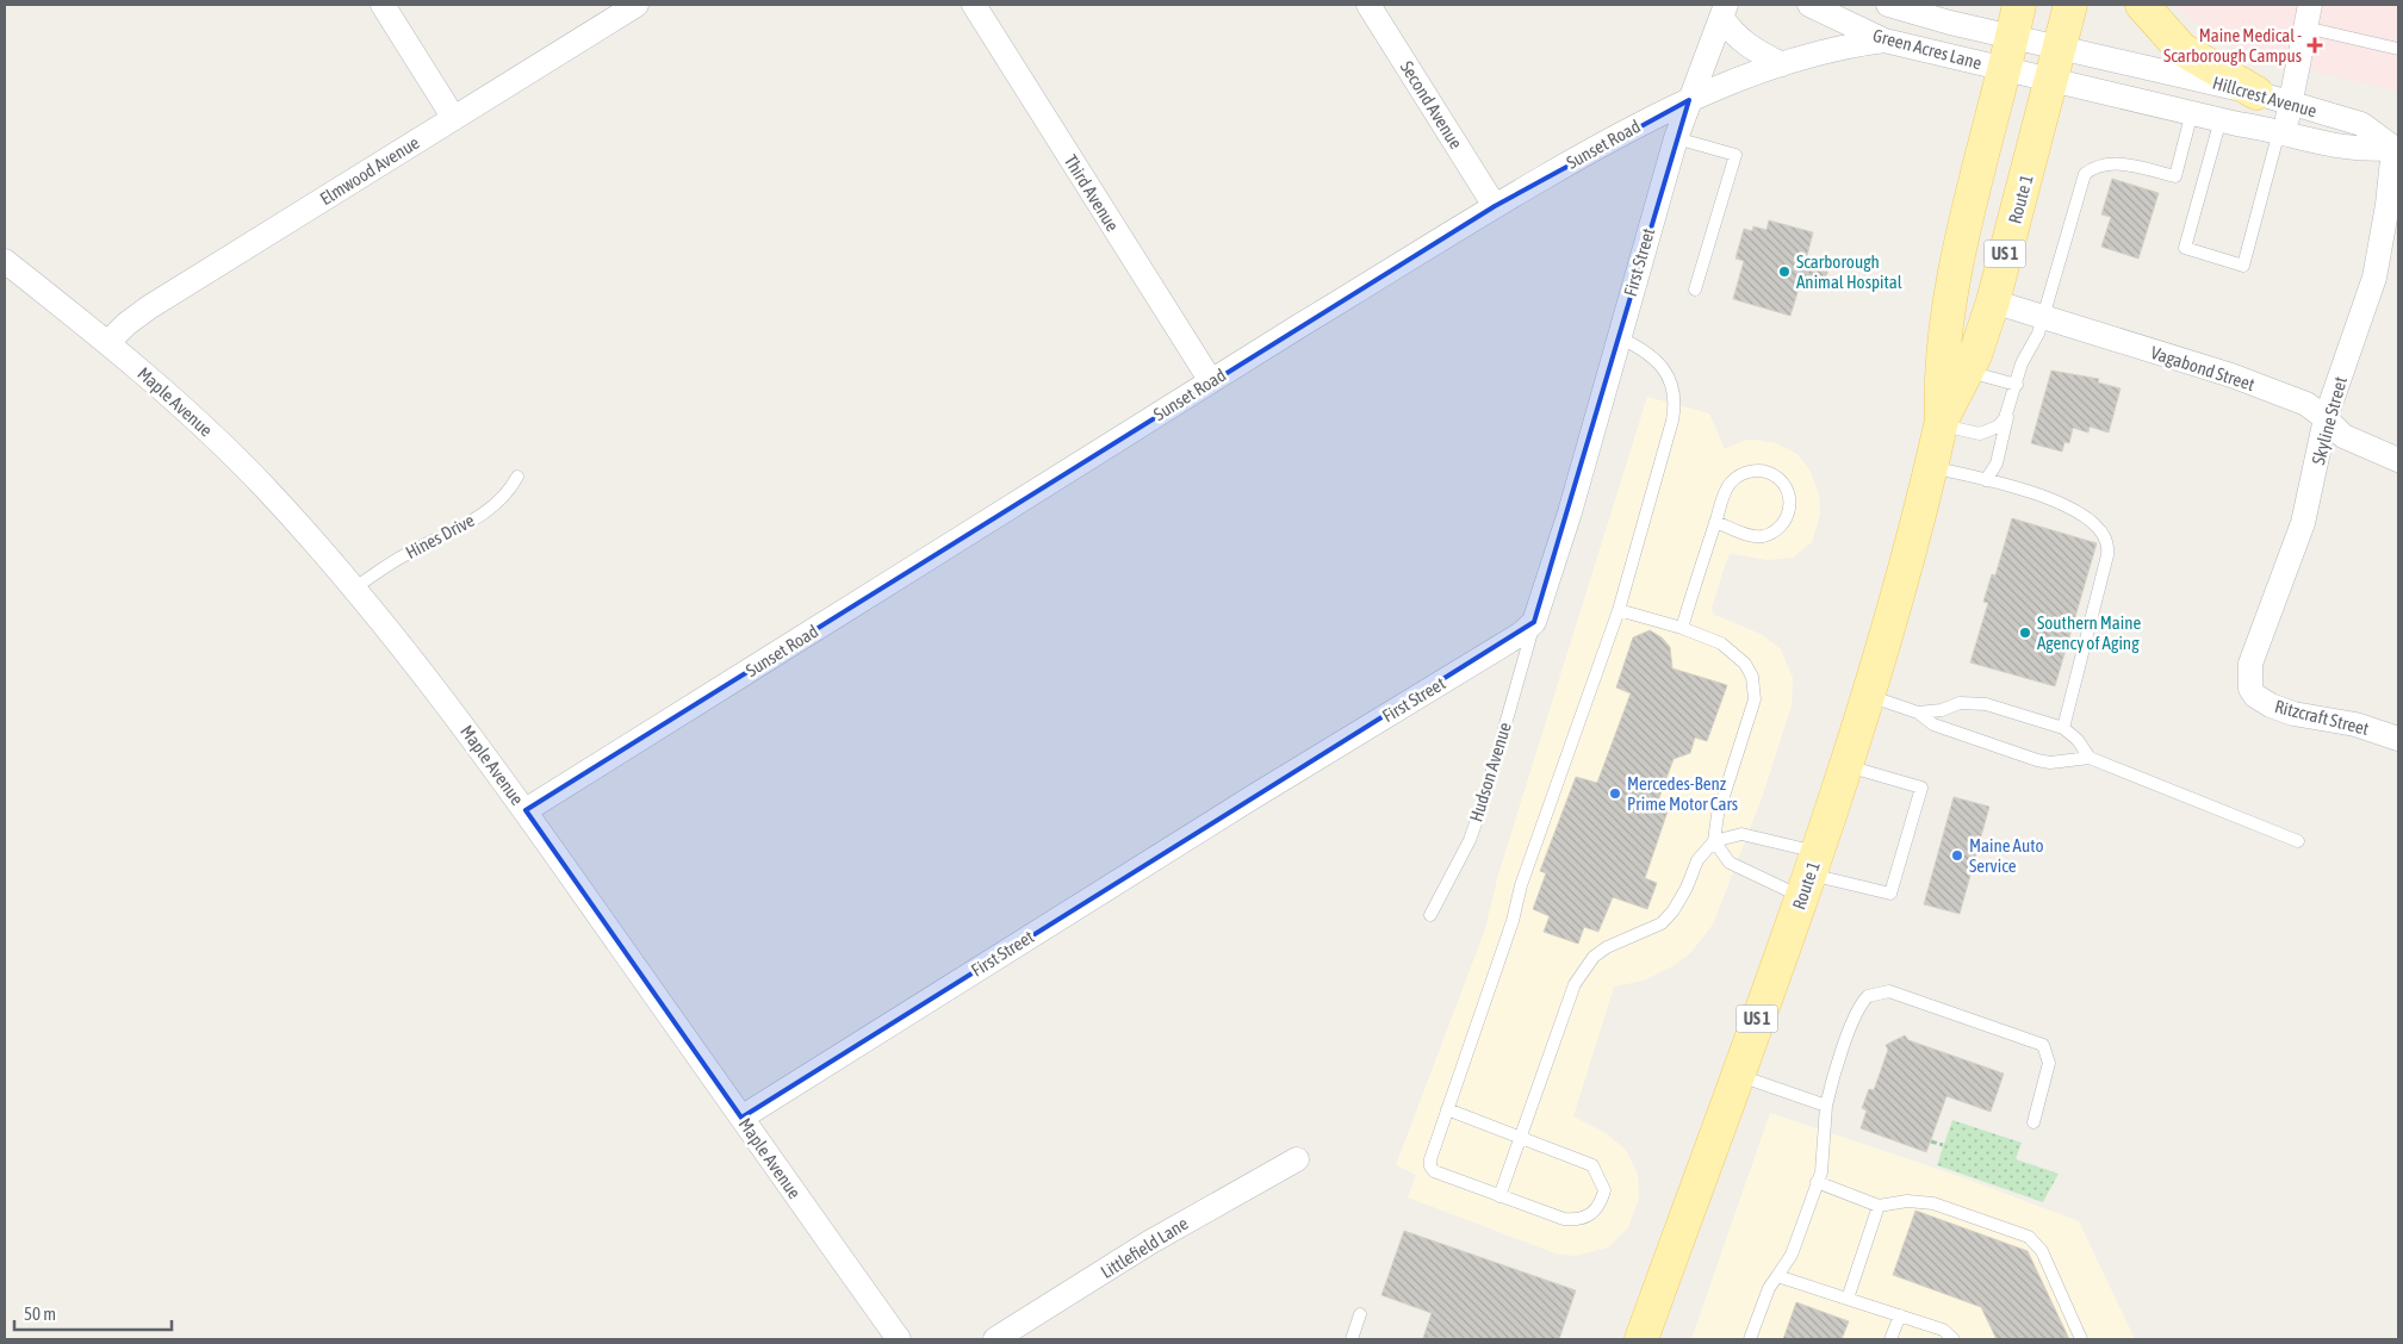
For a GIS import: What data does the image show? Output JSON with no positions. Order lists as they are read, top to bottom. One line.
{"streets":{"main road":["Route 1","US 1"],"street":["Green Acres Lane","Hillcrest Avenue","Second Avenue","Sunset Road","Elmwood Avenue","Third Avenue","First Street","Vagabond Street","Maple Avenue","Skyline Street","Ritzcraft Street","Littlefield Lane"],"lane":["Hines Drive","Hudson Avenue"]},"crossings":[["Green Acres Lane","Hillcrest Avenue"],["Green Acres Lane","Sunset Road"],["Green Acres Lane","Route 1"],["Hillcrest Avenue","Route 1"],["Hillcrest Avenue","Skyline Street"],["Second Avenue","Sunset Road"],["Sunset Road","Third Avenue"],["Sunset Road","First Street"],["Sunset Road","Maple Avenue"],["Elmwood Avenue","Maple Avenue"],["Route 1","Vagabond Street"],["First Street","Maple Avenue"],["First Street","Hudson Avenue"],["Vagabond Street","Skyline Street"],["Maple Avenue","Hines Drive"],["Skyline Street","Ritzcraft Street"]],"places":{"health":["Maine Medical - Scarborough Campus"],"other":["Scarborough Animal Hospital","Southern Maine Agency of Aging","Mercedes-Benz Prime Motor Cars","Maine Auto Service"]},"scale_bar":"50 m"}
